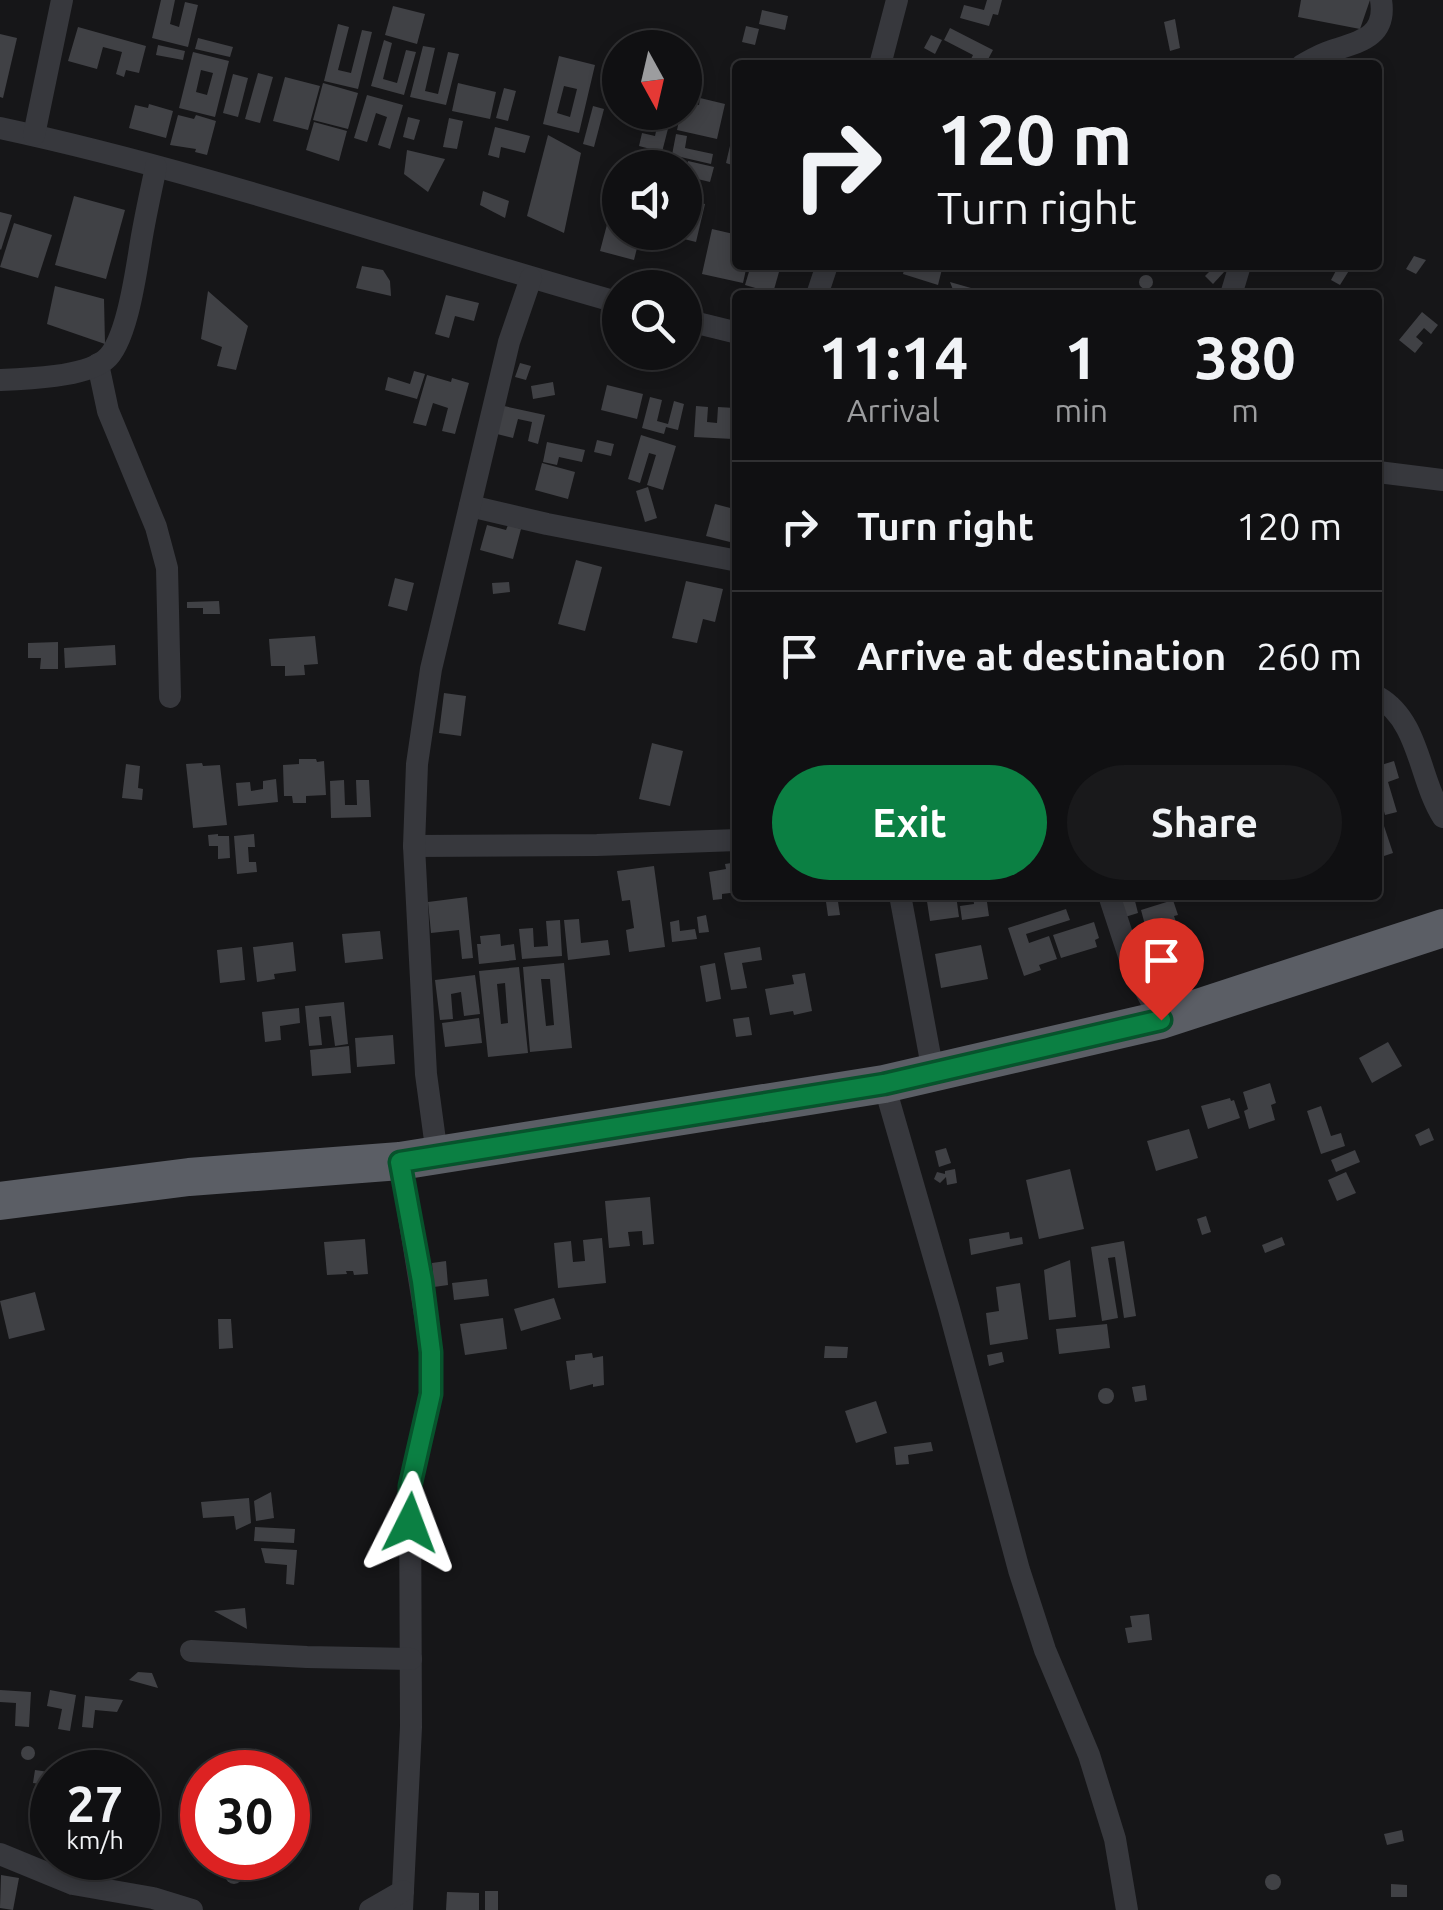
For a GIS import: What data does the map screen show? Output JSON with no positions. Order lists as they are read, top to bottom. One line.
{"north":"bottom","page":{"turn":["120 m","Turn right"],"eta":["11:14","Arrival","1","min","380","m"],"list":[{"name":"Turn right","value":"120 m"},{"name":"Arrive at destination","value":"260 m"}],"buttons":["Exit","Share"],"speed":"27 km/h","limit":"30"}}
